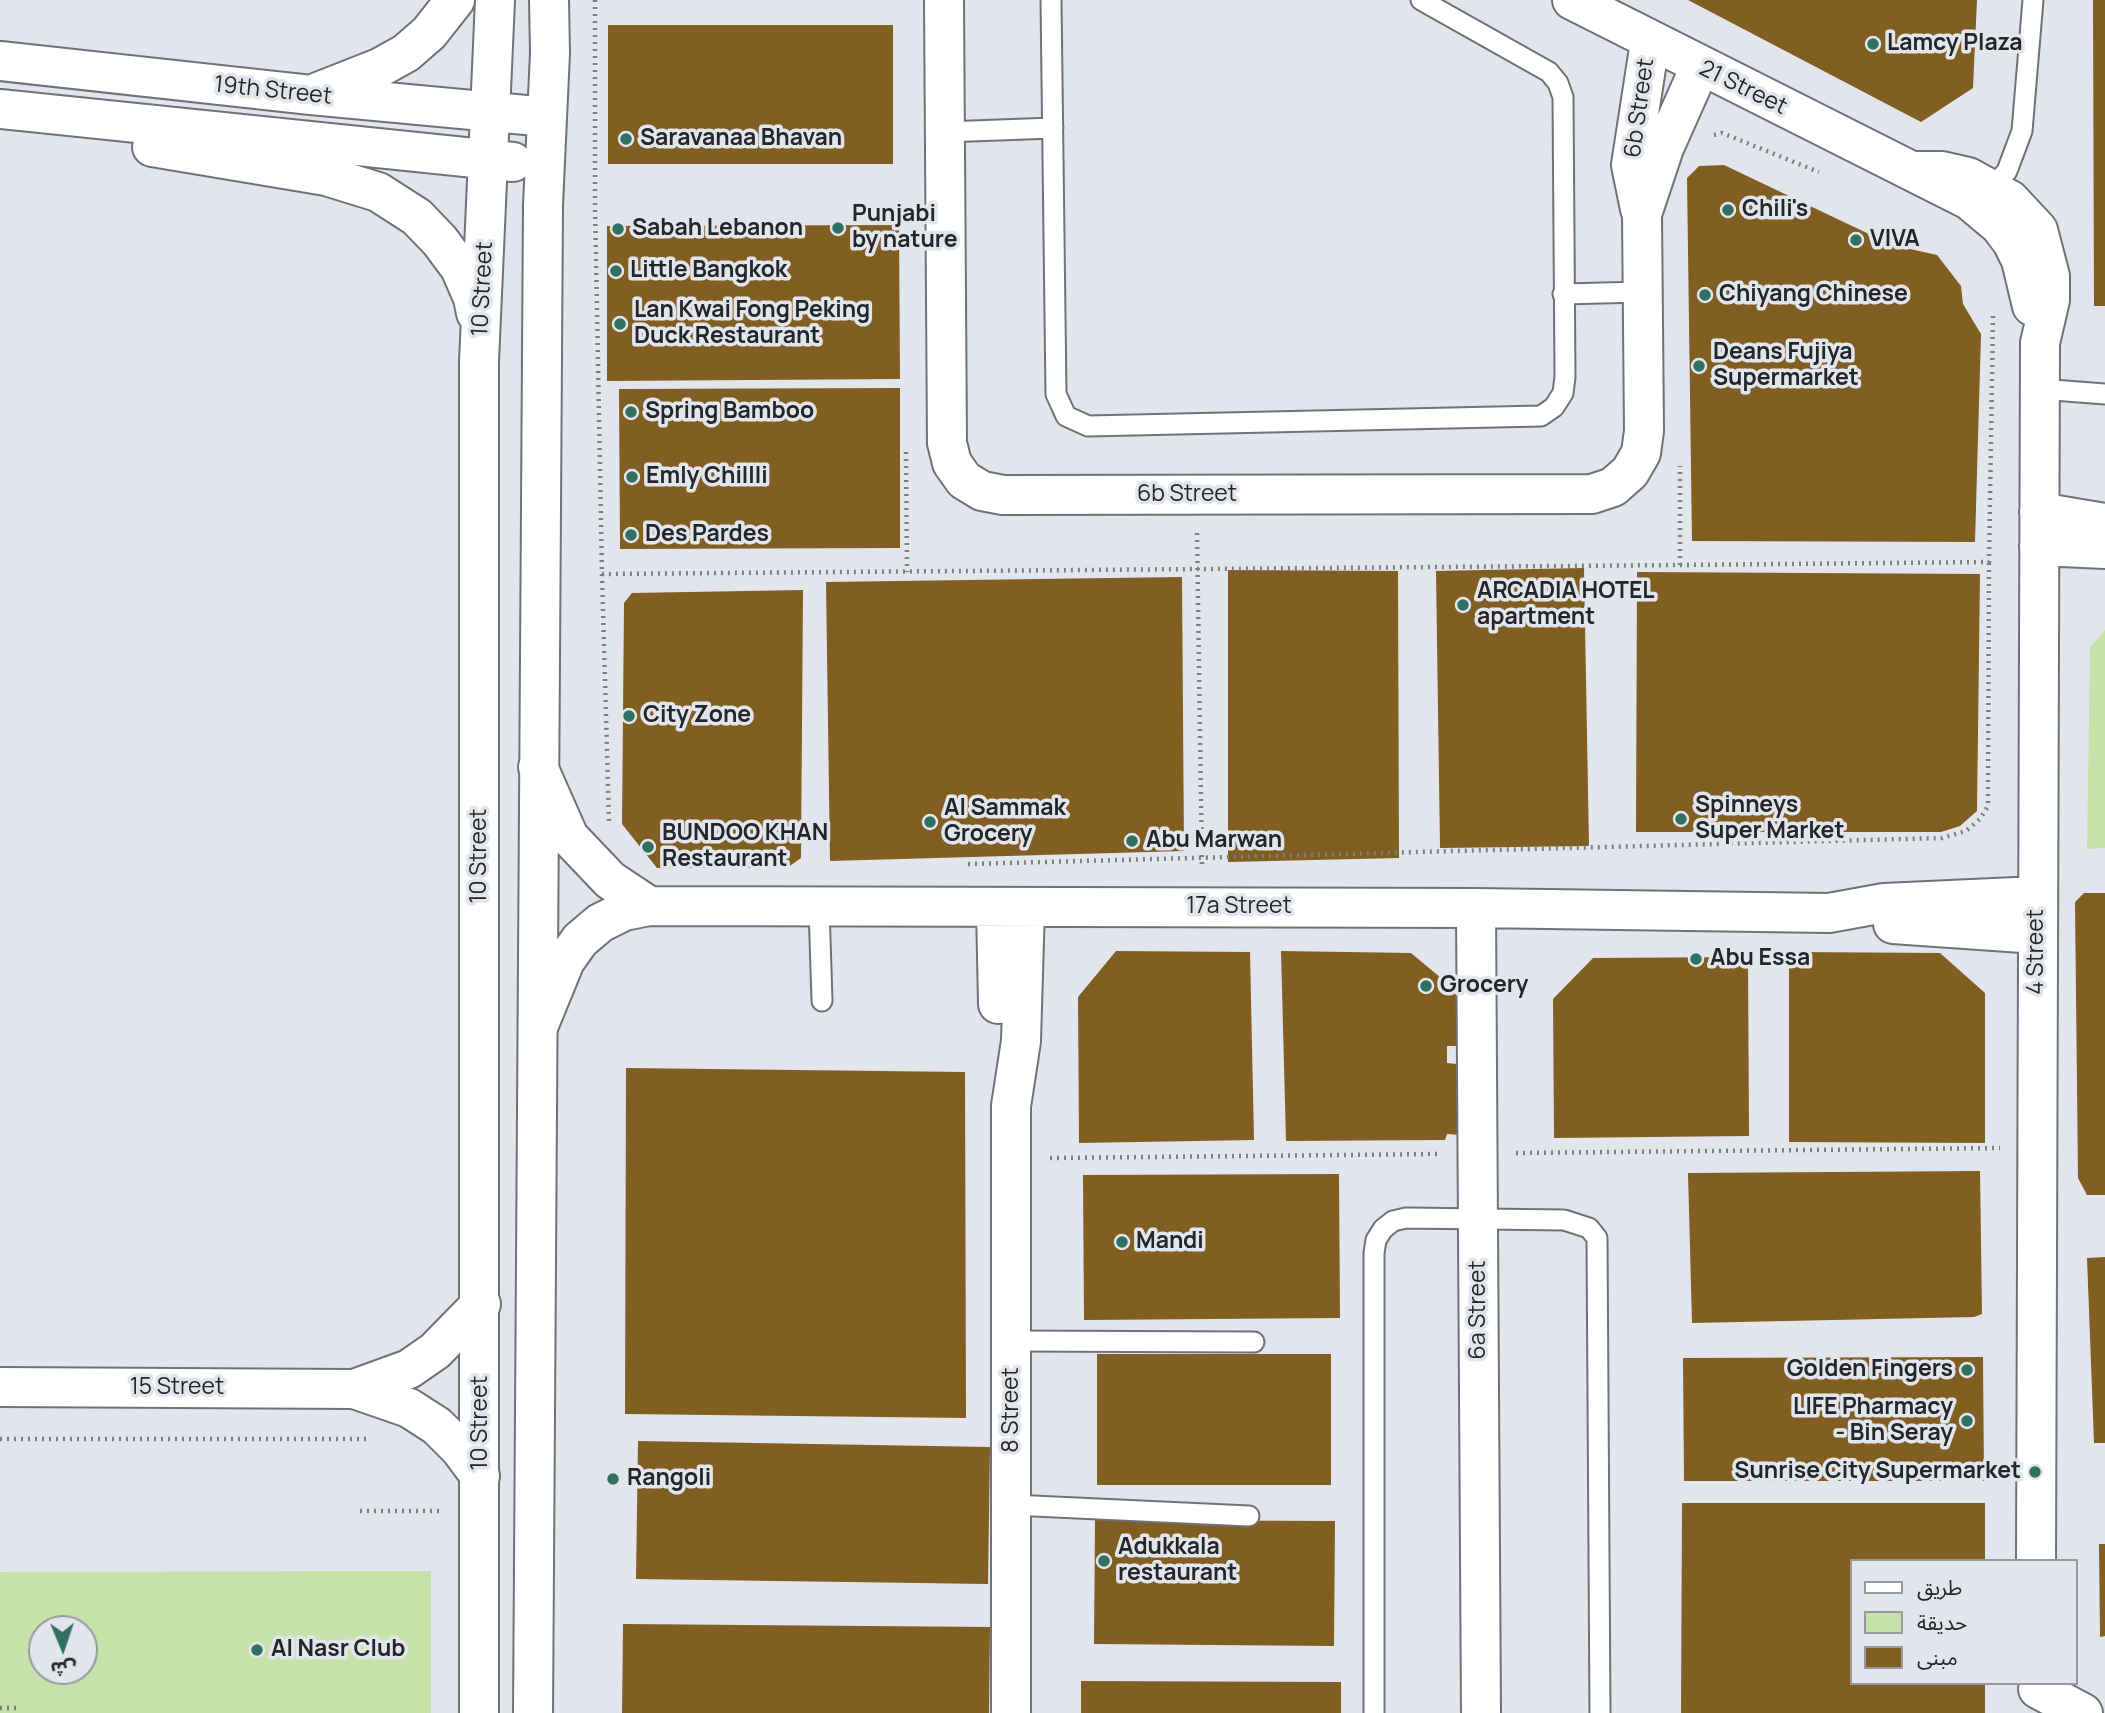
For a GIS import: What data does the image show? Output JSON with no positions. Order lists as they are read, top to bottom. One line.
{"streets":{"street":["21 Street","19th Street","6b Street","10 Street","17a Street","4 Street","6a Street","15 Street","8 Street"]},"crossings":[["21 Street","6b Street"],["21 Street","4 Street"],["19th Street","10 Street"],["10 Street","15 Street"],["17a Street","6a Street"],["17a Street","8 Street"]],"places":["Lamcy Plaza","Saravanaa Bhavan","Chili's","Punjabi by nature","Sabah Lebanon","VIVA","Little Bangkok","Chiyang Chinese","Lan Kwai Fong Peking Duck Restaurant","Deans Fujiya Supermarket","Spring Bamboo","Emly Chillli","Des Pardes","ARCADIA HOTEL apartment","City Zone","Spinneys Super Market","Al Sammak Grocery","Abu Marwan","BUNDOO KHAN Restaurant","Abu Essa","Grocery","Mandi","Golden Fingers","LIFE Pharmacy - Bin Seray","Sunrise City Supermarket","Rangoli","Adukkala restaurant","Al Nasr Club"],"legend":["طريق","حديقة","مبنى"],"north":"bottom"}
